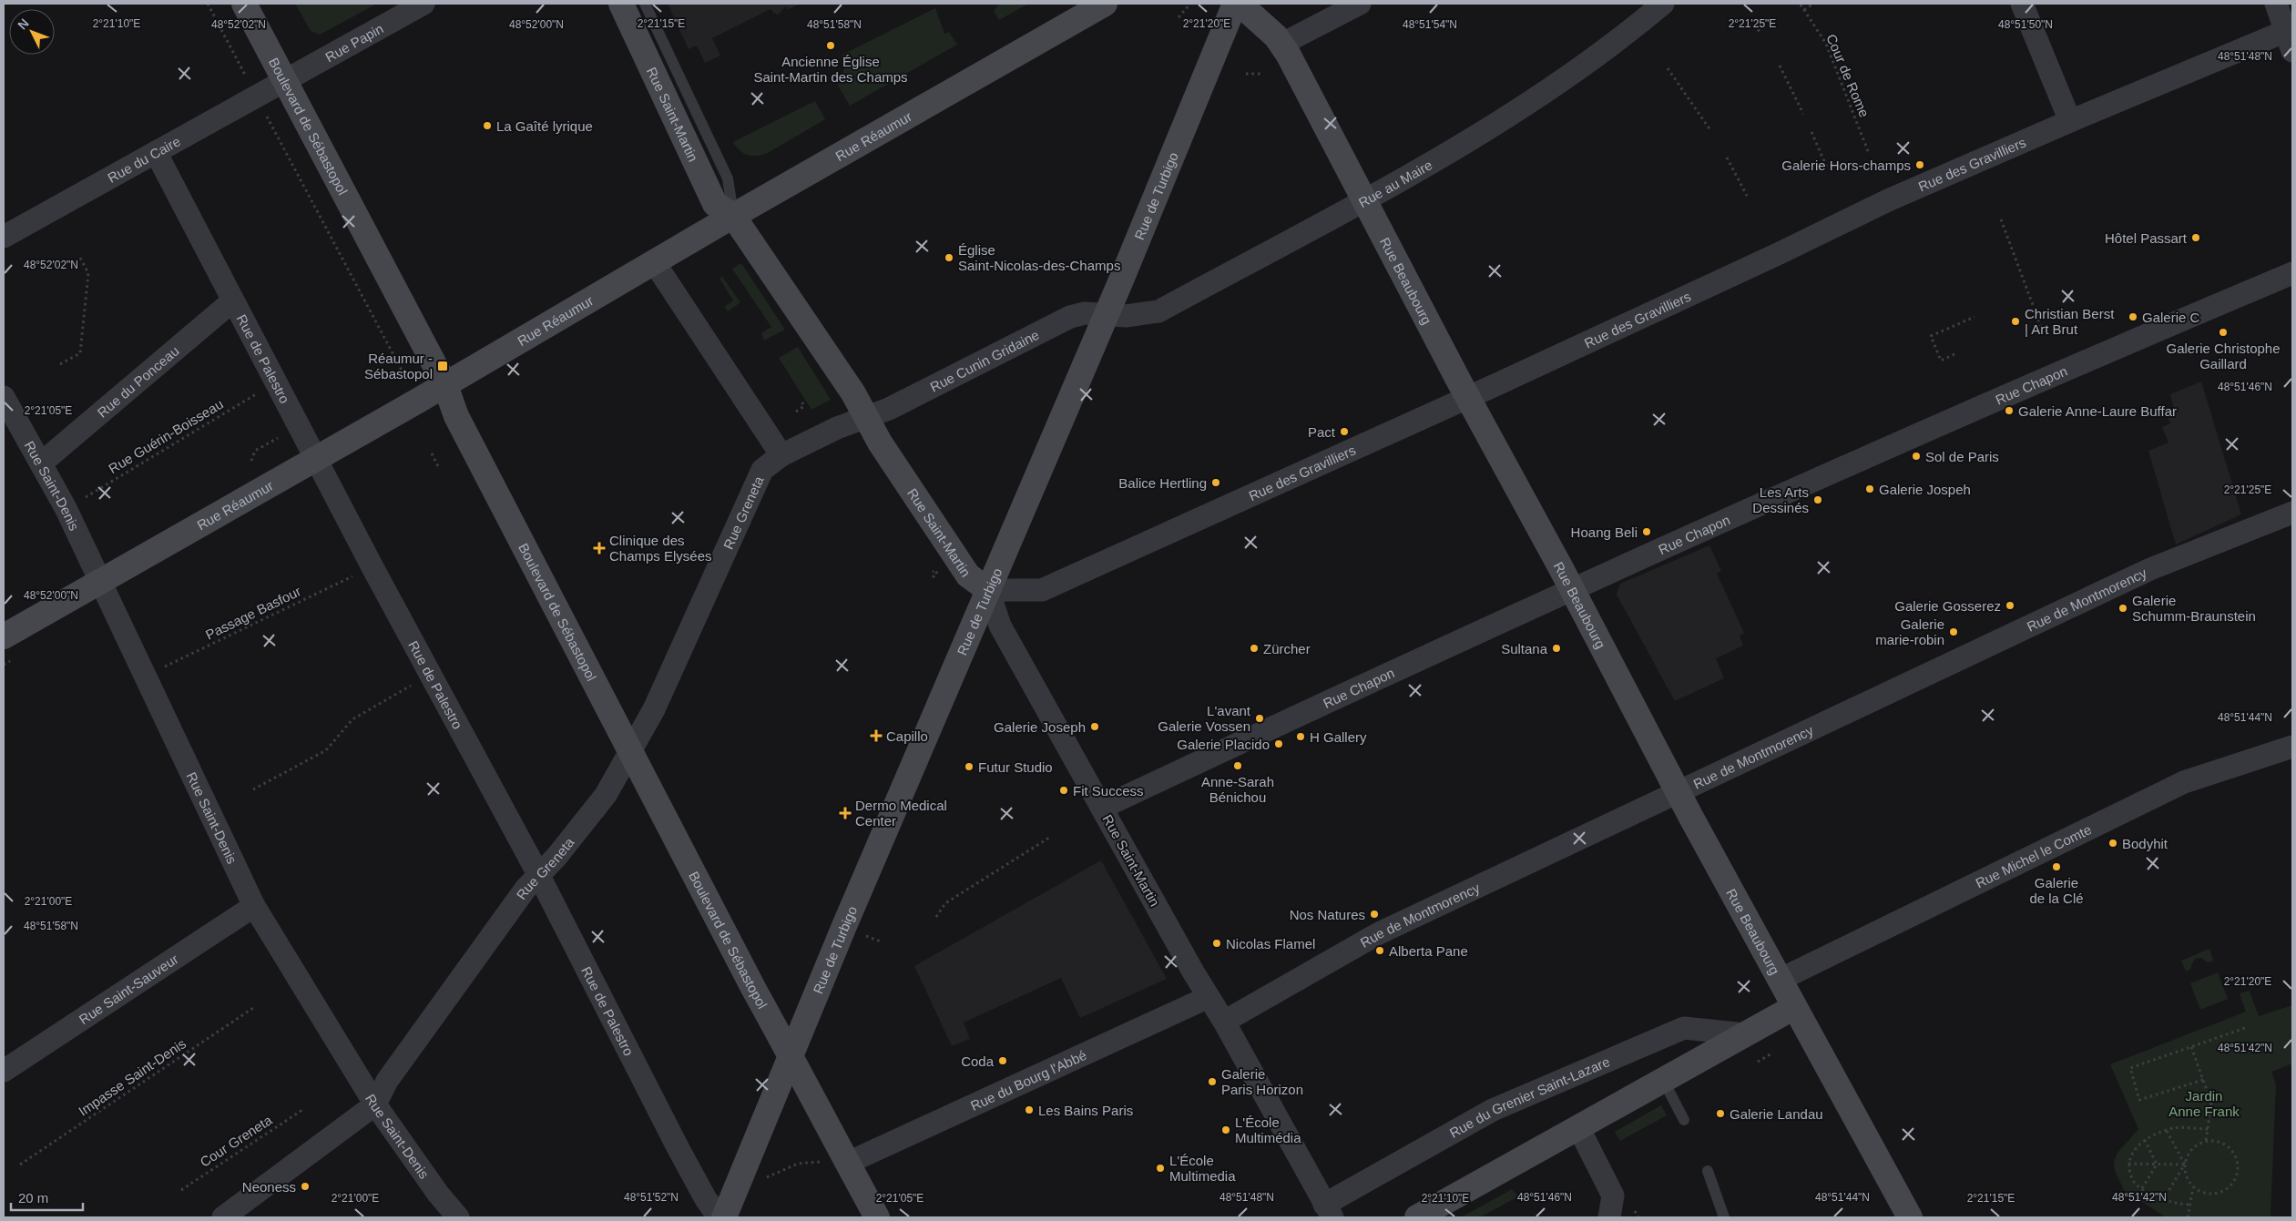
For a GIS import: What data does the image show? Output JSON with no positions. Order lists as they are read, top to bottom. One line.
{"streets":{"main road":["Rue Saint-Martin","Boulevard de Sébastopol","Rue Réaumur","Rue de Turbigo","Rue Beaubourg"],"street":["Rue Papin","Rue du Caire","Rue des Gravilliers","Rue au Maire","Rue de Palestro","Rue Cunin Gridaine","Rue du Ponceau","Rue Chapon","Rue Saint-Denis","Rue Greneta","Rue de Montmorency","Rue Michel le Comte","Rue Saint-Sauveur","Rue du Bourg l'Abbé","Rue du Grenier Saint-Lazare"],"path":["Cour de Rome","Rue Guérin-Boisseau","Passage Basfour","Impasse Saint-Denis","Cour Greneta"]},"crossings":[["Rue Papin","Boulevard de Sébastopol"],["Rue Papin","Rue du Caire"],["Rue Saint-Martin","Rue Réaumur"],["Rue Saint-Martin","Rue des Gravilliers"],["Rue Saint-Martin","Rue de Turbigo"],["Rue Saint-Martin","Rue Cunin Gridaine"],["Rue Saint-Martin","Rue Chapon"],["Rue Saint-Martin","Rue de Montmorency"],["Rue Saint-Martin","Rue du Bourg l'Abbé"],["Rue Saint-Martin","Rue du Grenier Saint-Lazare"],["Boulevard de Sébastopol","Rue Réaumur"],["Boulevard de Sébastopol","Rue du Caire"],["Boulevard de Sébastopol","Rue de Turbigo"],["Boulevard de Sébastopol","Rue Greneta"],["Boulevard de Sébastopol","Rue du Bourg l'Abbé"],["Rue Réaumur","Rue de Palestro"],["Rue Réaumur","Rue Saint-Denis"],["Rue du Caire","Rue de Palestro"],["Rue des Gravilliers","Rue de Turbigo"],["Rue des Gravilliers","Rue Beaubourg"],["Rue au Maire","Rue de Turbigo"],["Rue au Maire","Rue Beaubourg"],["Rue au Maire","Rue Cunin Gridaine"],["Rue de Turbigo","Rue Cunin Gridaine"],["Rue Beaubourg","Rue Chapon"],["Rue Beaubourg","Rue de Montmorency"],["Rue Beaubourg","Rue Michel le Comte"],["Rue de Palestro","Rue du Ponceau"],["Rue de Palestro","Rue Guérin-Boisseau"],["Rue de Palestro","Rue Greneta"],["Rue de Palestro","Passage Basfour"],["Rue du Ponceau","Rue Saint-Denis"],["Rue Guérin-Boisseau","Rue Saint-Denis"],["Rue Saint-Denis","Rue Greneta"],["Rue Saint-Denis","Passage Basfour"],["Rue Saint-Denis","Rue Saint-Sauveur"]],"parks":["Jardin Anne Frank"],"places":{"other":["Ancienne Église Saint-Martin des Champs","La Gaîté lyrique","Galerie Hors-champs","Hôtel Passart","Église Saint-Nicolas-des-Champs","Galerie C","Christian Berst | Art Brut","Galerie Christophe Gaillard","Galerie Anne-Laure Buffar","Pact","Sol de Paris","Balice Hertling","Galerie Jospeh","Les Arts Dessinés","Hoang Beli","Galerie Gosserez","Galerie Schumm-Braunstein","Galerie marie-robin","Zürcher","Sultana","L'avant Galerie Vossen","Galerie Joseph","H Gallery","Galerie Placido","Anne-Sarah Bénichou","Futur Studio","Fit Success","Bodyhit","Galerie de la Clé","Nos Natures","Nicolas Flamel","Alberta Pane","Coda","Galerie Paris Horizon","Les Bains Paris","Galerie Landau","L'École Multimédia","L'École Multimedia","Neoness"],"transit":["Réaumur - Sébastopol"],"health":["Clinique des Champs Elysées","Capillo","Dermo Medical Center"]},"scale_bar":"20 m","north":"top left","coordinates":["2°21'10\"E","2°21'15\"E","2°21'20\"E","2°21'25\"E","48°52'02\"N","48°52'00\"N","48°51'58\"N","48°51'54\"N","48°51'50\"N","48°51'48\"N","48°51'46\"N","2°21'05\"E","48°51'44\"N","2°21'00\"E","48°51'42\"N","48°51'52\"N"]}
